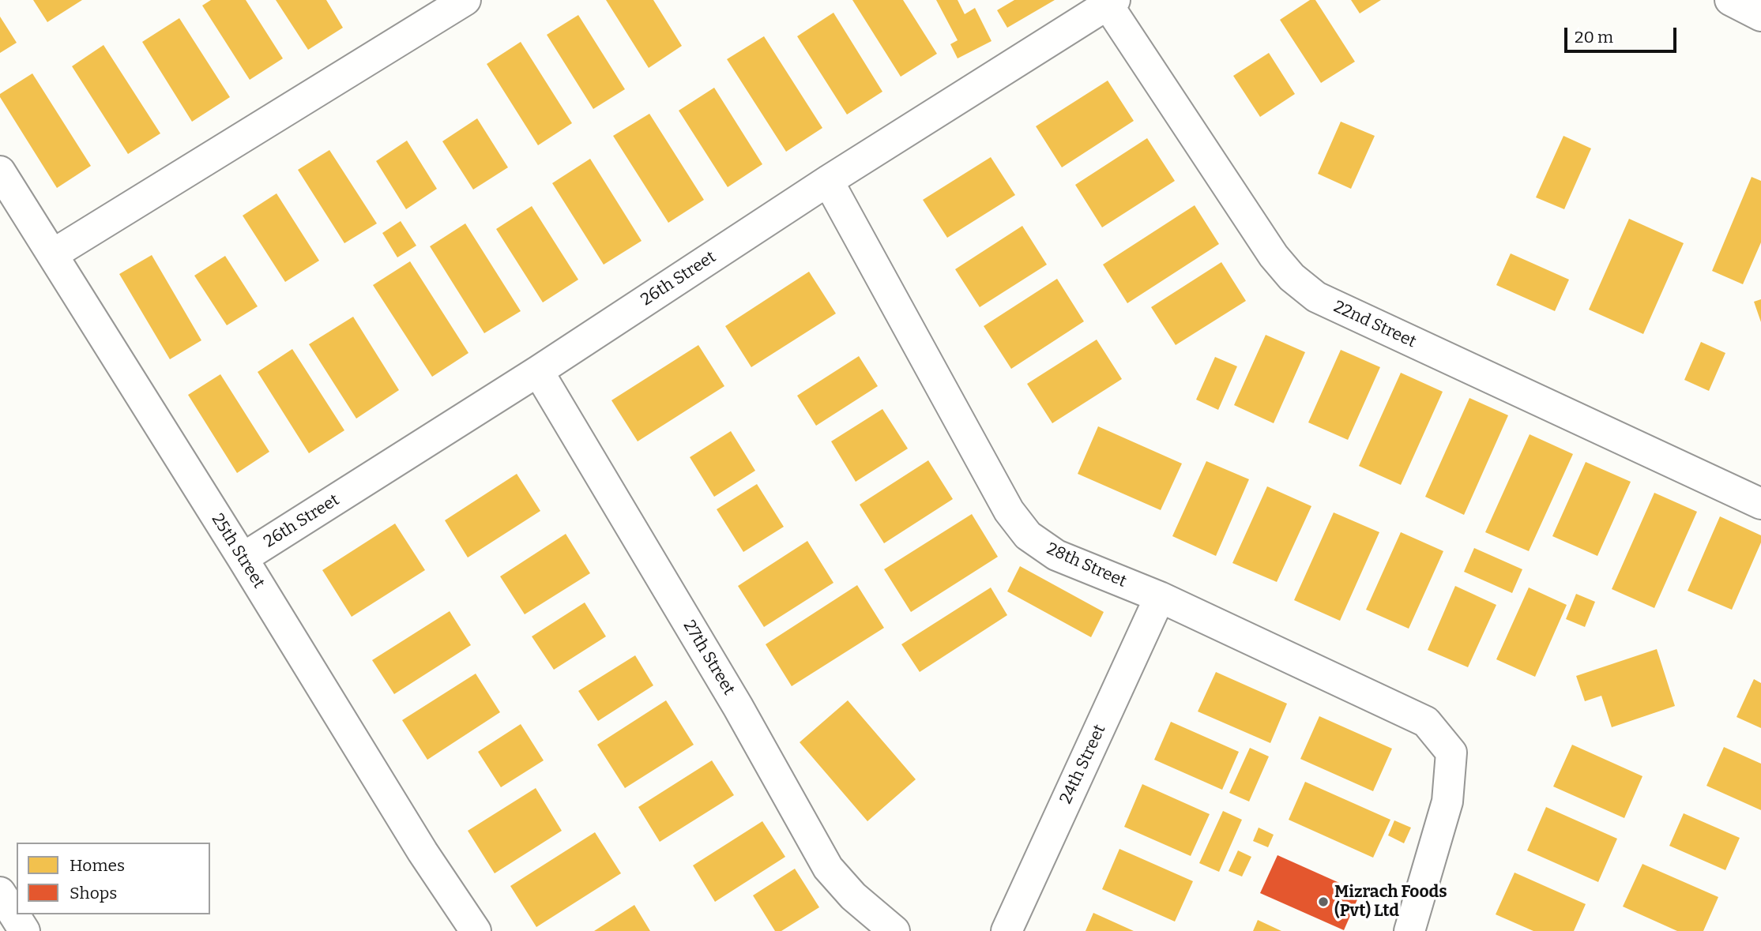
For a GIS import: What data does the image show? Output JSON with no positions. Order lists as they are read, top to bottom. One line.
{"streets":{"street":["26th Street","22nd Street","25th Street","28th Street","27th Street","24th Street"]},"crossings":[["26th Street","22nd Street"],["26th Street","25th Street"],["26th Street","28th Street"],["26th Street","27th Street"],["28th Street","24th Street"]],"places":["Mizrach Foods (Pvt) Ltd"],"legend":["Homes","Shops"],"scale_bar":"20 m"}
